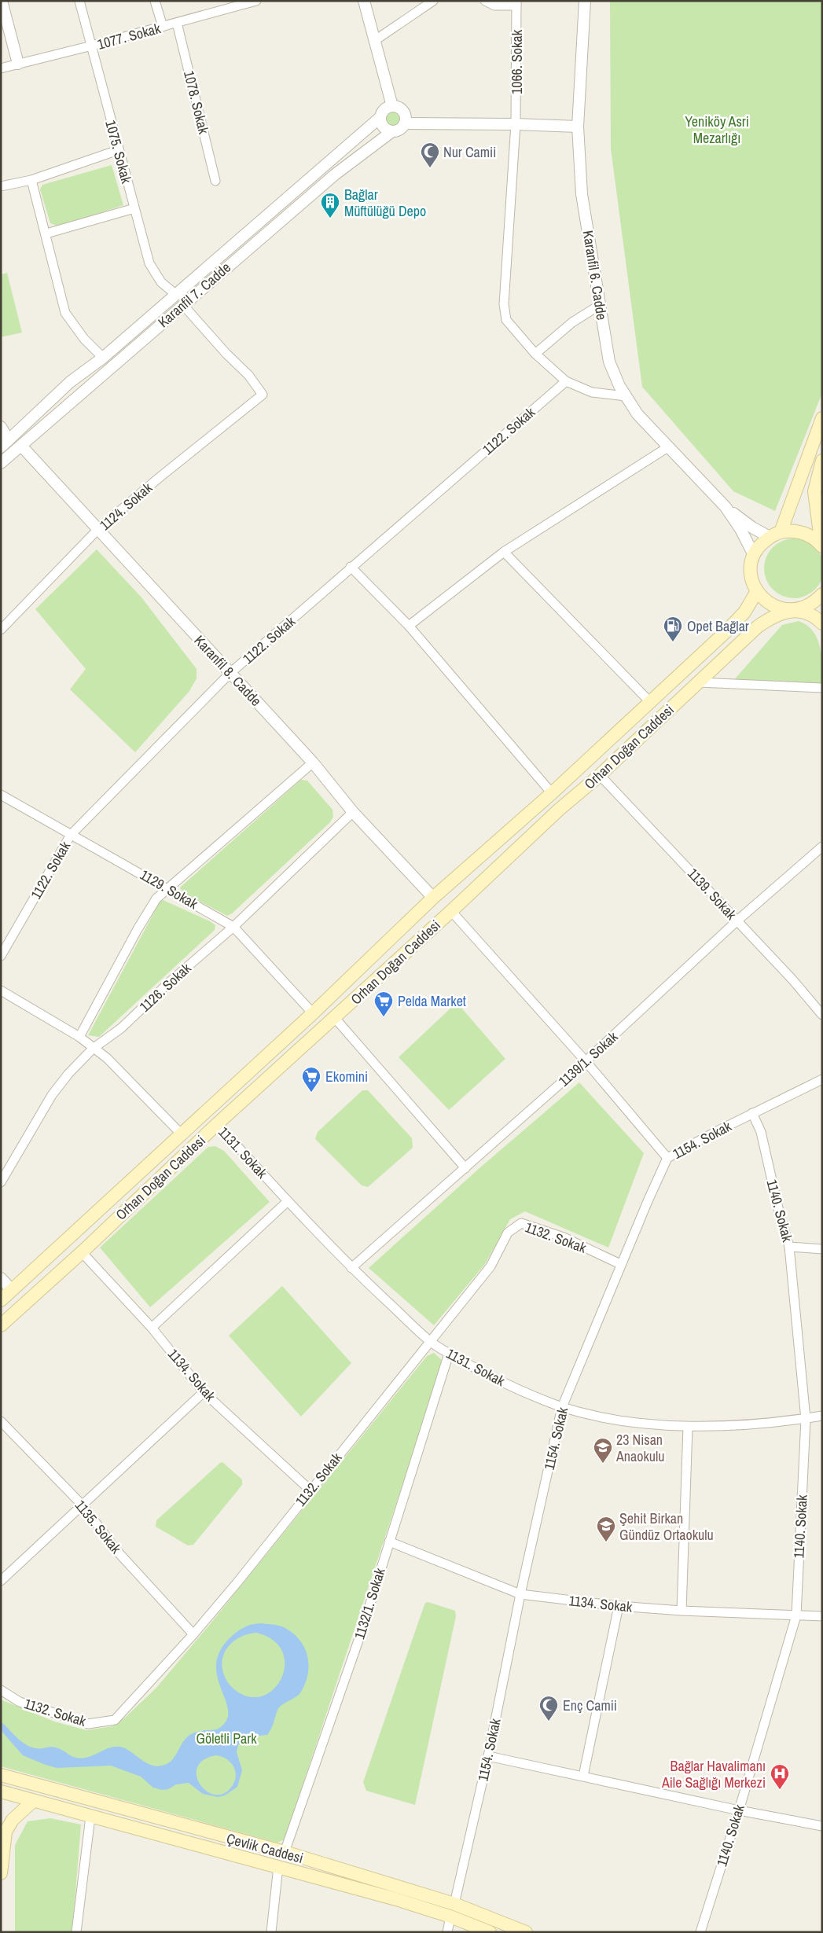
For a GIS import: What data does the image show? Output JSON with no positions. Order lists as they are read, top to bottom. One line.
{"streets":{"main road":["Orhan Doğan Caddesi","Çevlik Caddesi"],"street":["1077. Sokak","1066. Sokak","1078. Sokak","1075. Sokak","Karanfil 6. Cadde","Karanfil 7. Cadde","1122. Sokak","1124. Sokak","Karanfil 8. Cadde","1129. Sokak","1139. Sokak","1126. Sokak","1139/1. Sokak","1154. Sokak","1131. Sokak","1140. Sokak","1132. Sokak","1134. Sokak","1135. Sokak","1132/1. Sokak"]},"crossings":[["1077. Sokak","1078. Sokak"],["1077. Sokak","1075. Sokak"],["1066. Sokak","Karanfil 6. Cadde"],["1066. Sokak","1122. Sokak"],["1075. Sokak","Karanfil 7. Cadde"],["Karanfil 7. Cadde","1124. Sokak"],["Karanfil 7. Cadde","Karanfil 8. Cadde"],["1122. Sokak","Karanfil 8. Cadde"],["1122. Sokak","1129. Sokak"],["1124. Sokak","Karanfil 8. Cadde"],["Karanfil 8. Cadde","1126. Sokak"],["Orhan Doğan Caddesi","1139. Sokak"],["Orhan Doğan Caddesi","1131. Sokak"],["Orhan Doğan Caddesi","1134. Sokak"],["1129. Sokak","1126. Sokak"],["1139. Sokak","1139/1. Sokak"],["1139/1. Sokak","1131. Sokak"],["1154. Sokak","1131. Sokak"],["1154. Sokak","1140. Sokak"],["1154. Sokak","1132. Sokak"],["1154. Sokak","1134. Sokak"],["1154. Sokak","Çevlik Caddesi"],["1131. Sokak","1140. Sokak"],["1131. Sokak","1132. Sokak"],["1131. Sokak","1132/1. Sokak"],["1140. Sokak","1134. Sokak"],["1132. Sokak","1134. Sokak"],["1132. Sokak","1135. Sokak"],["1134. Sokak","1132/1. Sokak"],["1132/1. Sokak","Çevlik Caddesi"]],"parks":["Yeniköy Asri Mezarlığı","Göletli Park"],"places":{"mosque":["Nur Camii","Enç Camii"],"building":["Bağlar Müftülüğü Depo"],"fuel station":["Opet Bağlar"],"supermarket":["Pelda Market","Ekomini"],"school or university":["23 Nisan Anaokulu","Şehit Birkan Gündüz Ortaokulu"],"hospital":["Bağlar Havalimanı Aile Sağlığı Merkezi"]}}
